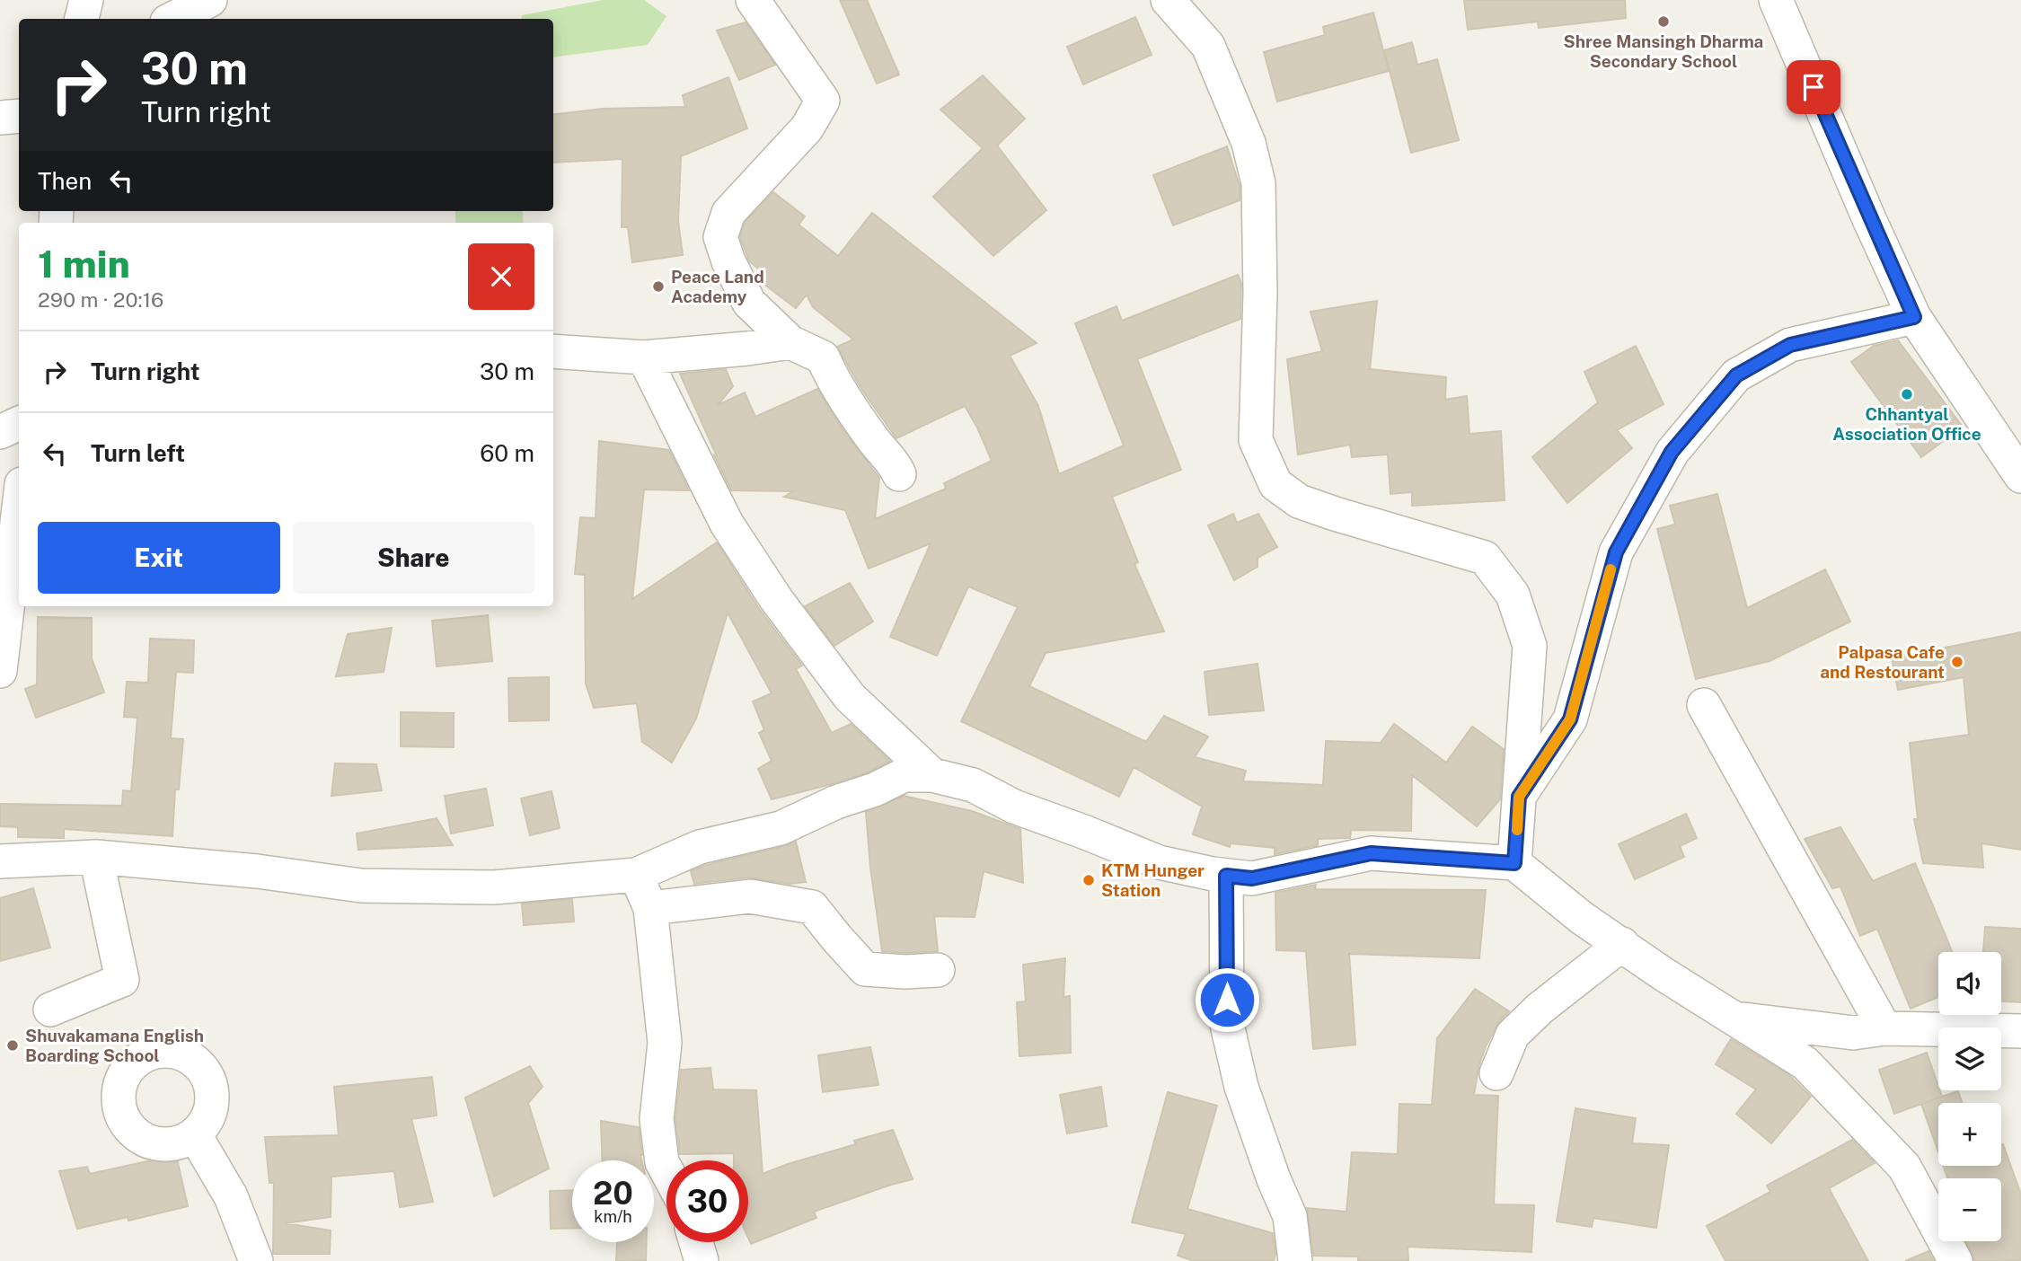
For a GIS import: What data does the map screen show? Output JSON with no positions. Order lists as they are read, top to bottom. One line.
{"places":["Shree Mansingh Dharma Secondary School","Peace Land Academy","Chhantyal Association Office","Palpasa Cafe and Restourant","KTM Hunger Station","Shuvakamana English Boarding School"],"page":{"turn":["30 m","Turn right"],"then":"Then","heading":["1 min","290 m · 20:16"],"list":[{"name":"Turn right","value":"30 m"},{"name":"Turn left","value":"60 m"}],"buttons":["Exit","Share"],"map_buttons":["+","−"],"speed":"20 km/h","limit":"30"}}
